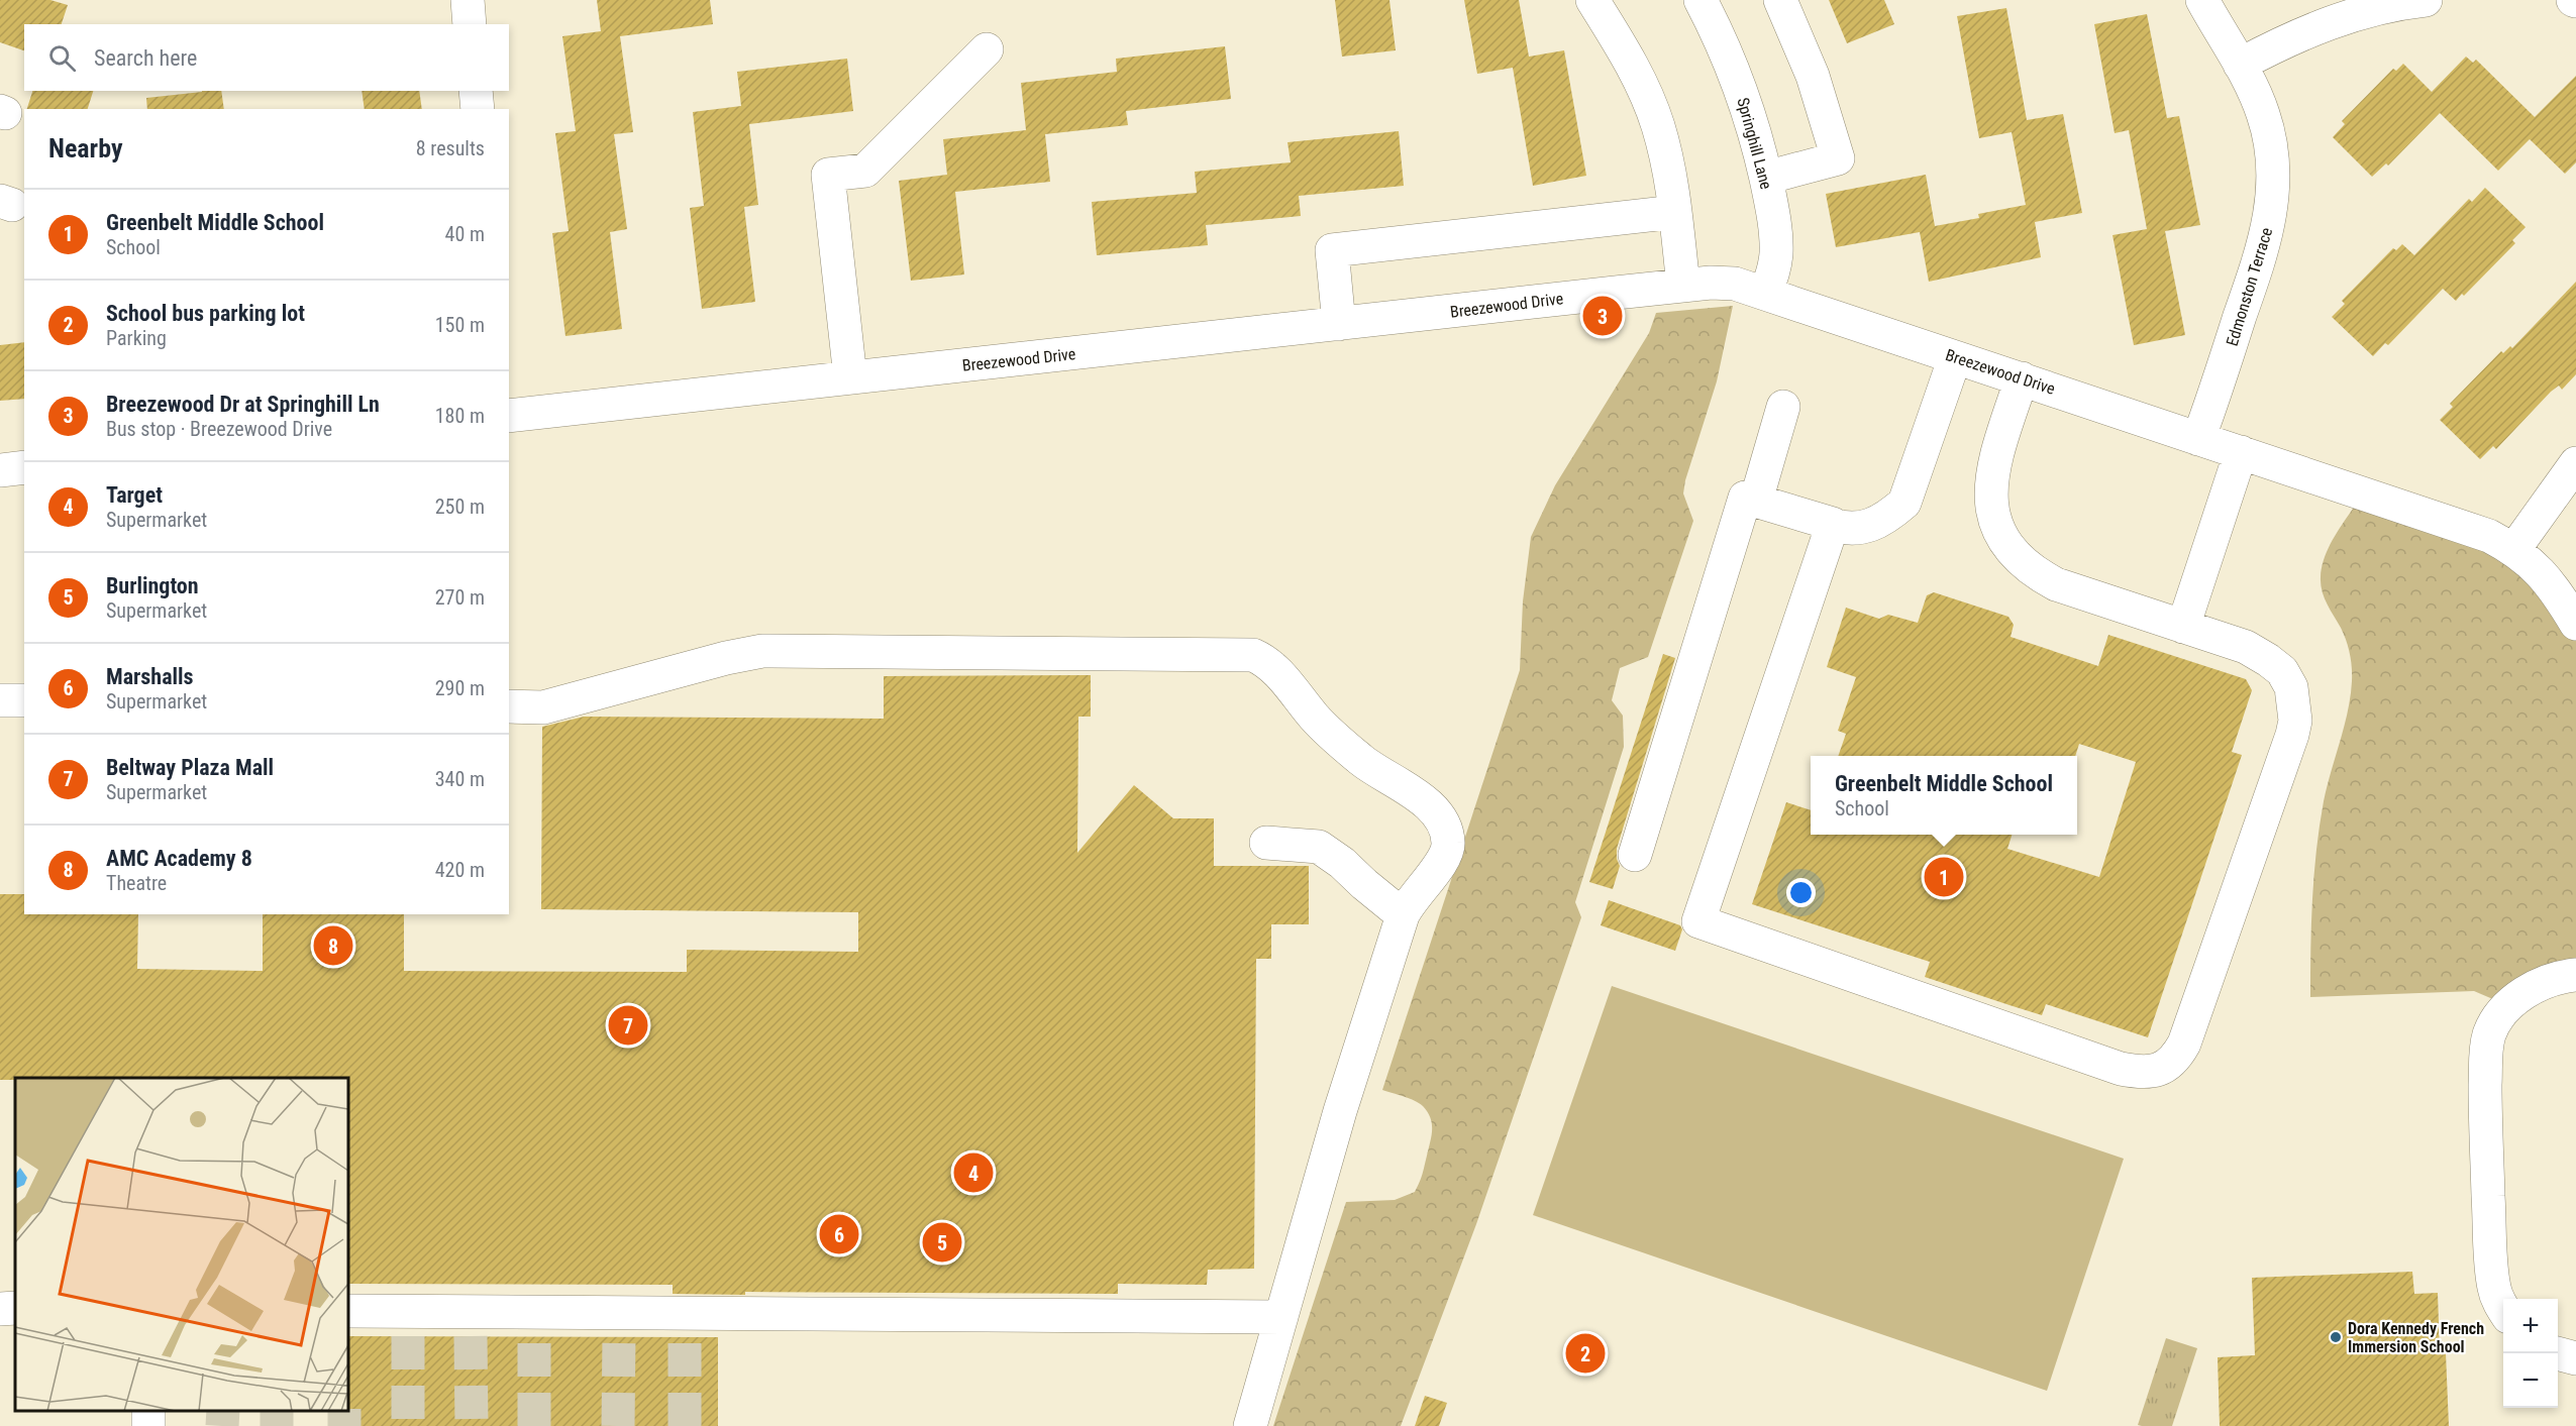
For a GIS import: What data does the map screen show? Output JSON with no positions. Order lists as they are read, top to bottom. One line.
{"streets":{"street":["Springhill Lane","Edmonston Terrace","Breezewood Drive"]},"crossings":[["Springhill Lane","Breezewood Drive"],["Edmonston Terrace","Breezewood Drive"]],"places":["Dora Kennedy French Immersion School"],"page":{"search":"Search here","heading":["Nearby","8 results"],"list":[{"mark":"1","name":"Greenbelt Middle School","note":"School","value":"40 m"},{"mark":"2","name":"School bus parking lot","note":"Parking","value":"150 m"},{"mark":"3","name":"Breezewood Dr at Springhill Ln","note":"Bus stop · Breezewood Drive","value":"180 m"},{"mark":"4","name":"Target","note":"Supermarket","value":"250 m"},{"mark":"5","name":"Burlington","note":"Supermarket","value":"270 m"},{"mark":"6","name":"Marshalls","note":"Supermarket","value":"290 m"},{"mark":"7","name":"Beltway Plaza Mall","note":"Supermarket","value":"340 m"},{"mark":"8","name":"AMC Academy 8","note":"Theatre","value":"420 m"}],"pins":["3","1","8","7","4","6","5","2"],"popup":["Greenbelt Middle School","School"],"map_buttons":["+","−"]}}
